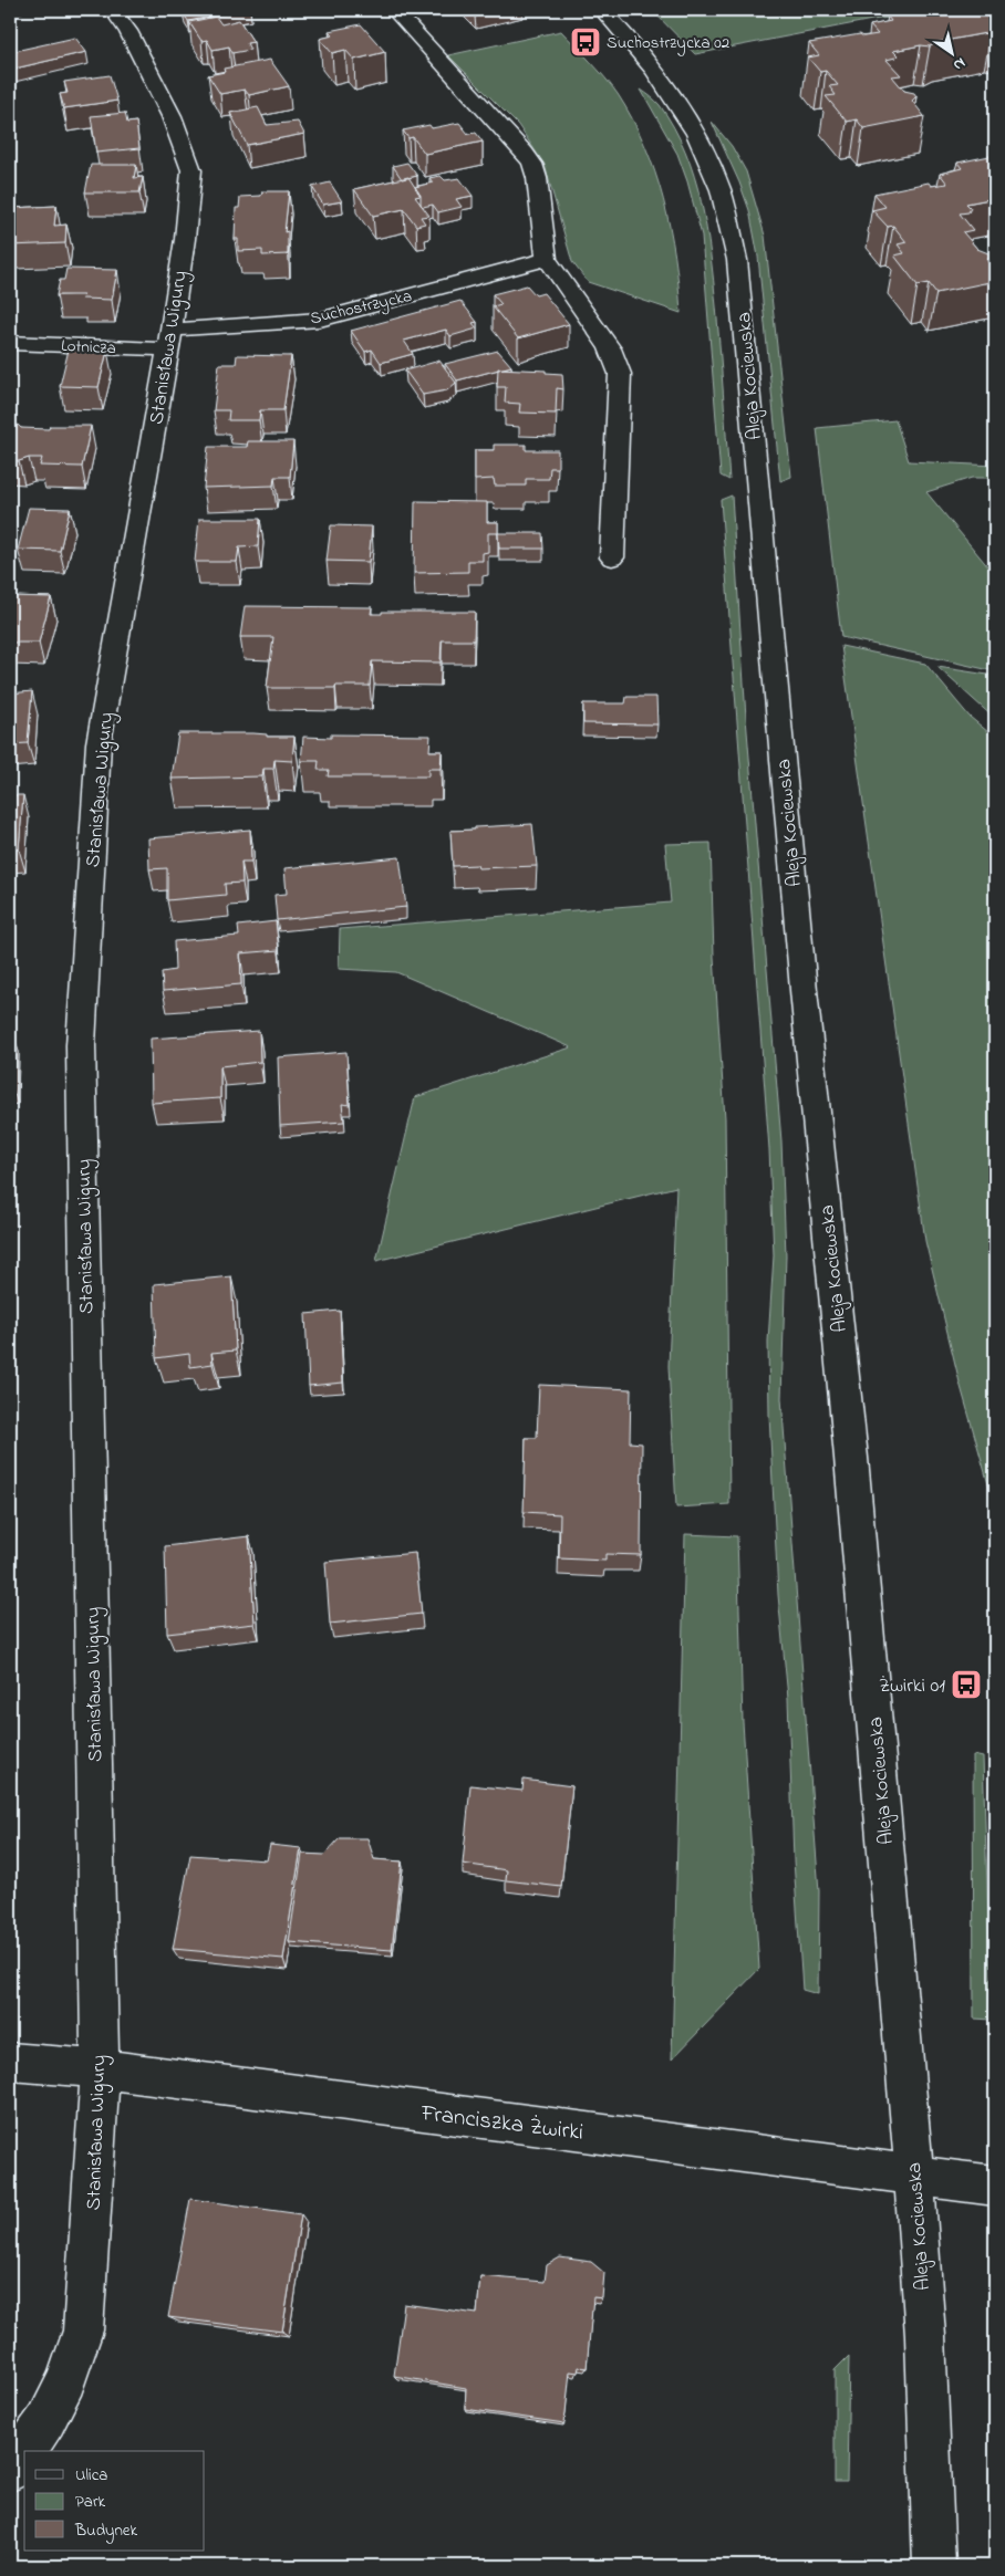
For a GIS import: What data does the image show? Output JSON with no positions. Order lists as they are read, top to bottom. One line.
{"streets":{"street":["Suchostrzycka","Lotnicza","Stanisława Wigury","Aleja Kociewska","Franciszka Żwirki"]},"crossings":[["Suchostrzycka","Lotnicza"],["Suchostrzycka","Stanisława Wigury"],["Lotnicza","Stanisława Wigury"],["Stanisława Wigury","Franciszka Żwirki"],["Aleja Kociewska","Franciszka Żwirki"]],"places":{"bus stop":["Suchostrzycka 02","Żwirki 01"]},"legend":["Ulica","Park","Budynek"],"north":"bottom right"}
